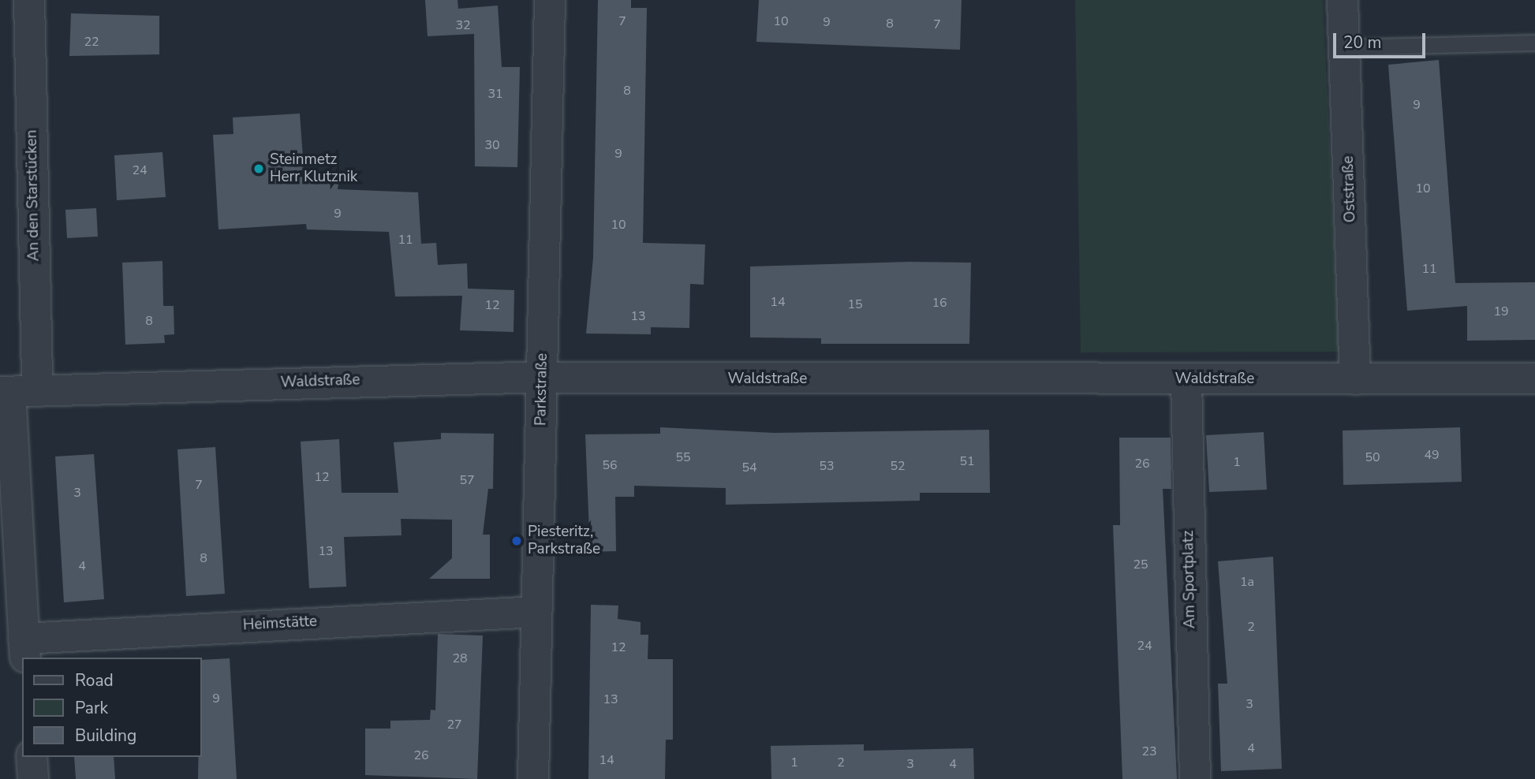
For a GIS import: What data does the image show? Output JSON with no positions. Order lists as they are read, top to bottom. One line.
{"streets":{"street":["Oststraße","An den Starstücken","Waldstraße","Parkstraße","Am Sportplatz","Heimstätte"]},"crossings":[["Oststraße","Waldstraße"],["An den Starstücken","Waldstraße"],["An den Starstücken","Heimstätte"],["Waldstraße","Parkstraße"],["Waldstraße","Am Sportplatz"],["Waldstraße","Heimstätte"],["Parkstraße","Heimstätte"]],"places":["Steinmetz Herr Klutznik","Piesteritz, Parkstraße"],"house_numbers":["7","10","9","8","7","32","22","8","31","9","30","9","24","10","9","10","11","11","14","16","15","12","19","13","8","49","55","50","51","1","26","56","53","52","54","12","57","7","3","13","8","25","4","1a","2","24","12","28","9","13","3","27","4","23","26","14","1","2","3","4"],"legend":["Road","Park","Building"],"scale_bar":"20 m"}
